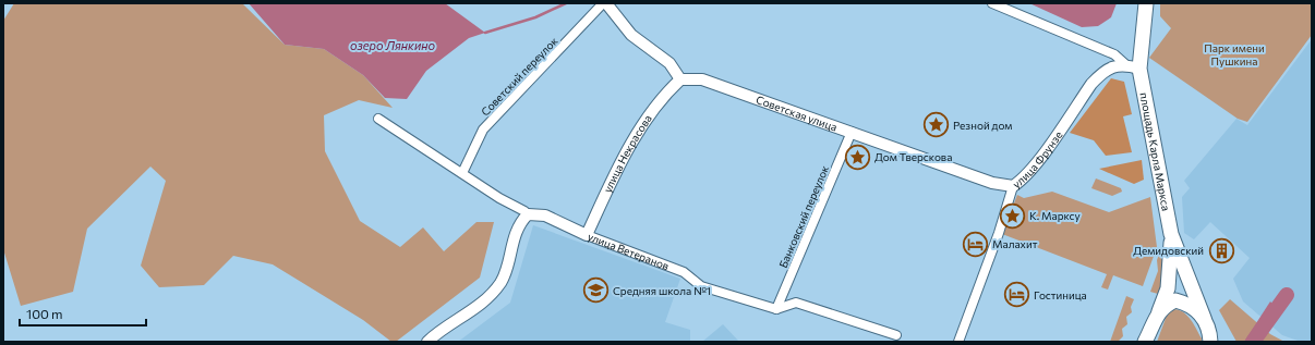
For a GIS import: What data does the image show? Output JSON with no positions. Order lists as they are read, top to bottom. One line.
{"streets":{"main road":["площадь Карла Маркса"],"street":["Советский переулок","Советская улица","улица Некрасова","улица Фрунзе","Банковский переулок","улица Ветеранов"]},"crossings":[["Советский переулок","улица Ветеранов"],["Советская улица","улица Некрасова"],["Советская улица","улица Фрунзе"],["Советская улица","Банковский переулок"],["улица Некрасова","улица Ветеранов"],["Банковский переулок","улица Ветеранов"]],"water":["озеро Лянкино"],"parks":["Парк имени Пушкина"],"places":{"place":["Резной дом","Дом Тверскова","К. Марксу"],"hotel":["Малахит","Гостиница"],"building":["Демидовский"],"school or university":["Средняя школа №1"]},"scale_bar":"100 m"}
